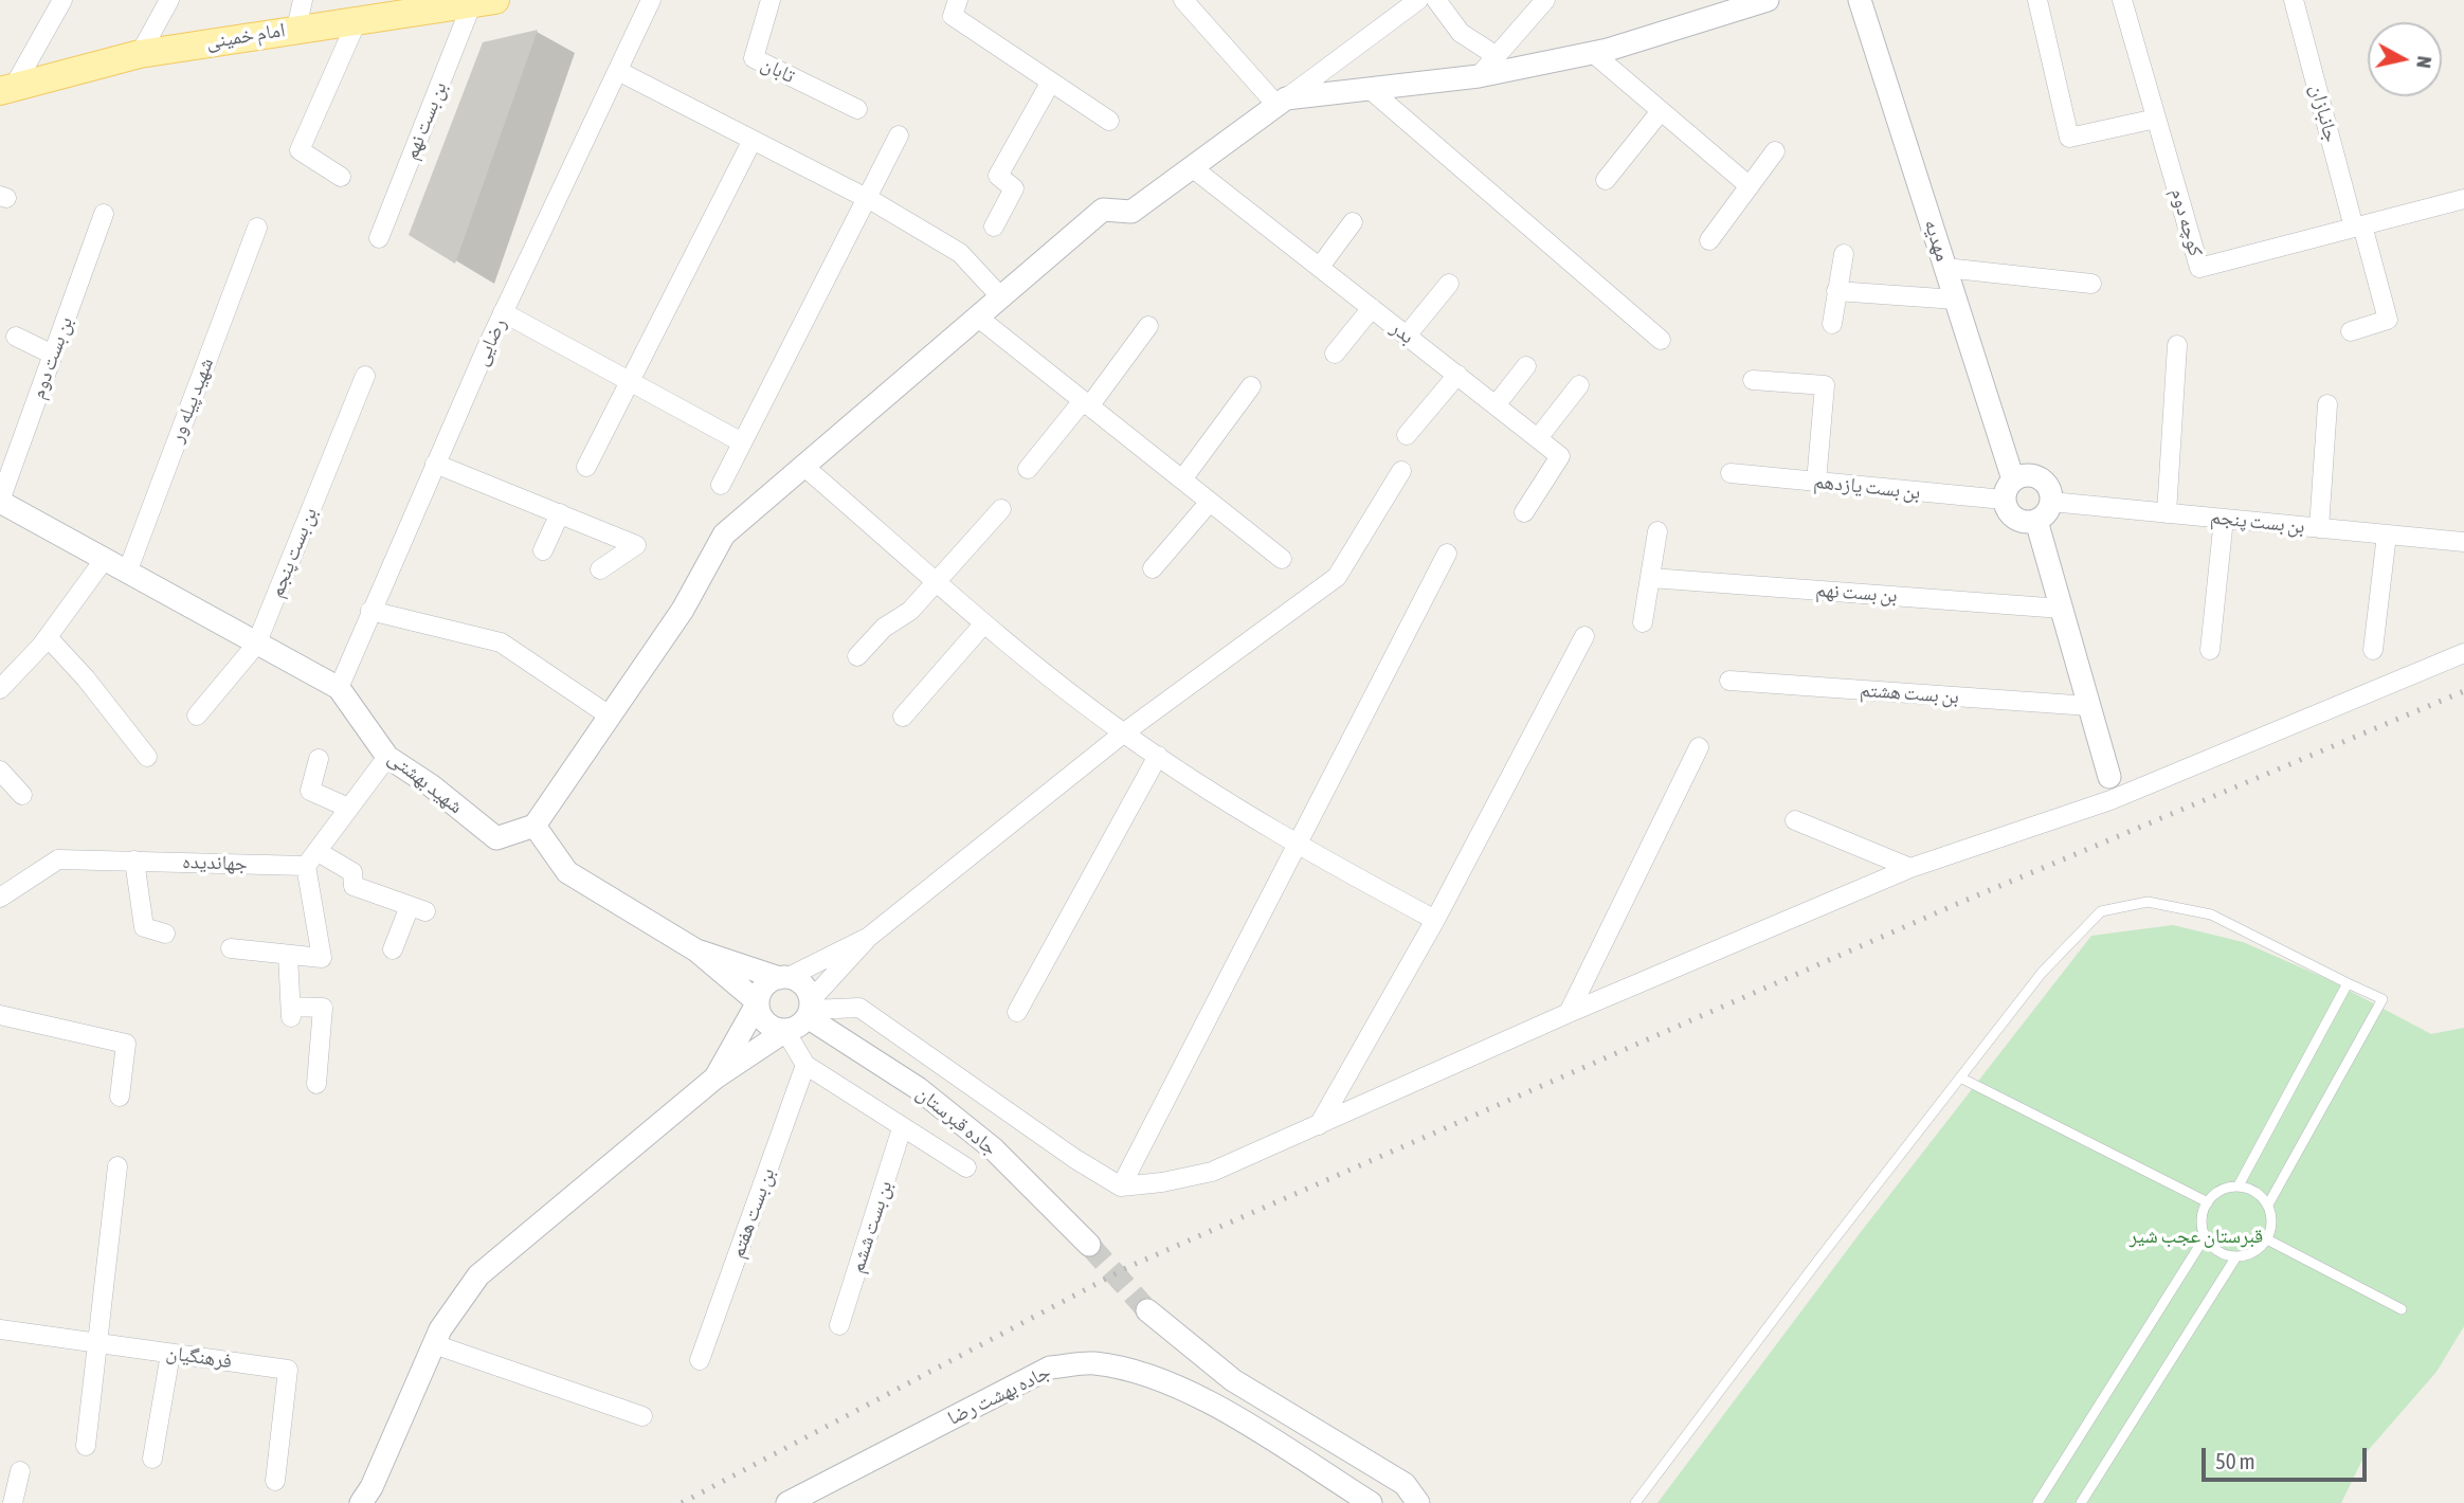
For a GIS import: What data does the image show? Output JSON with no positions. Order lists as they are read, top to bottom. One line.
{"streets":{"main road":["امام خمینی"],"street":["تابان","جانبازان","بن بست نهم","کوچه دوم","مهدیه","بدر","رضایی","بن بست دوم","شهید پیله ور","بن بست یازدهم","بن بست پنجم","بن بست هشتم","شهید بهشتی","جهاندیده","جاده قبرستان","بن بست هفتم","بن بست ششم","فرهنگیان","جاده بهشت رضا"]},"crossings":[["امام خمینی","بن بست نهم"],["جانبازان","کوچه دوم"],["مهدیه","بن بست یازدهم"],["مهدیه","بن بست پنجم"],["رضایی","شهید بهشتی"],["بن بست دوم","شهید بهشتی"],["شهید پیله ور","شهید بهشتی"],["بن بست یازدهم","بن بست پنجم"],["بن بست پنجم","شهید بهشتی"]],"parks":["قبرستان عجب شیر"],"scale_bar":"50 m","north":"right"}
